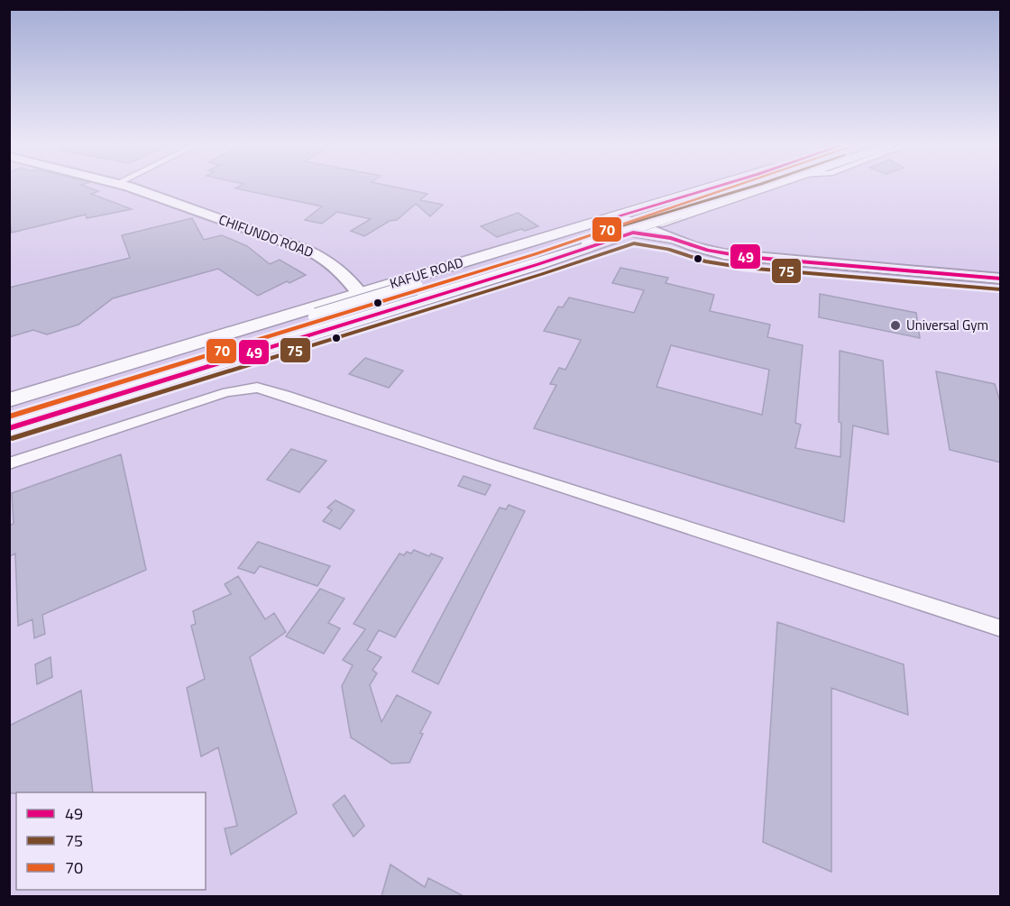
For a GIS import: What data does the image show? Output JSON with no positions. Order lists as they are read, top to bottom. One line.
{"streets":{"main road":["KAFUE ROAD"],"street":["CHIFUNDO ROAD"]},"crossings":[["CHIFUNDO ROAD","KAFUE ROAD"]],"places":["Universal Gym"],"lines":["transit line 49","transit line 75","transit line 70"],"legend":["49","75","70"]}
